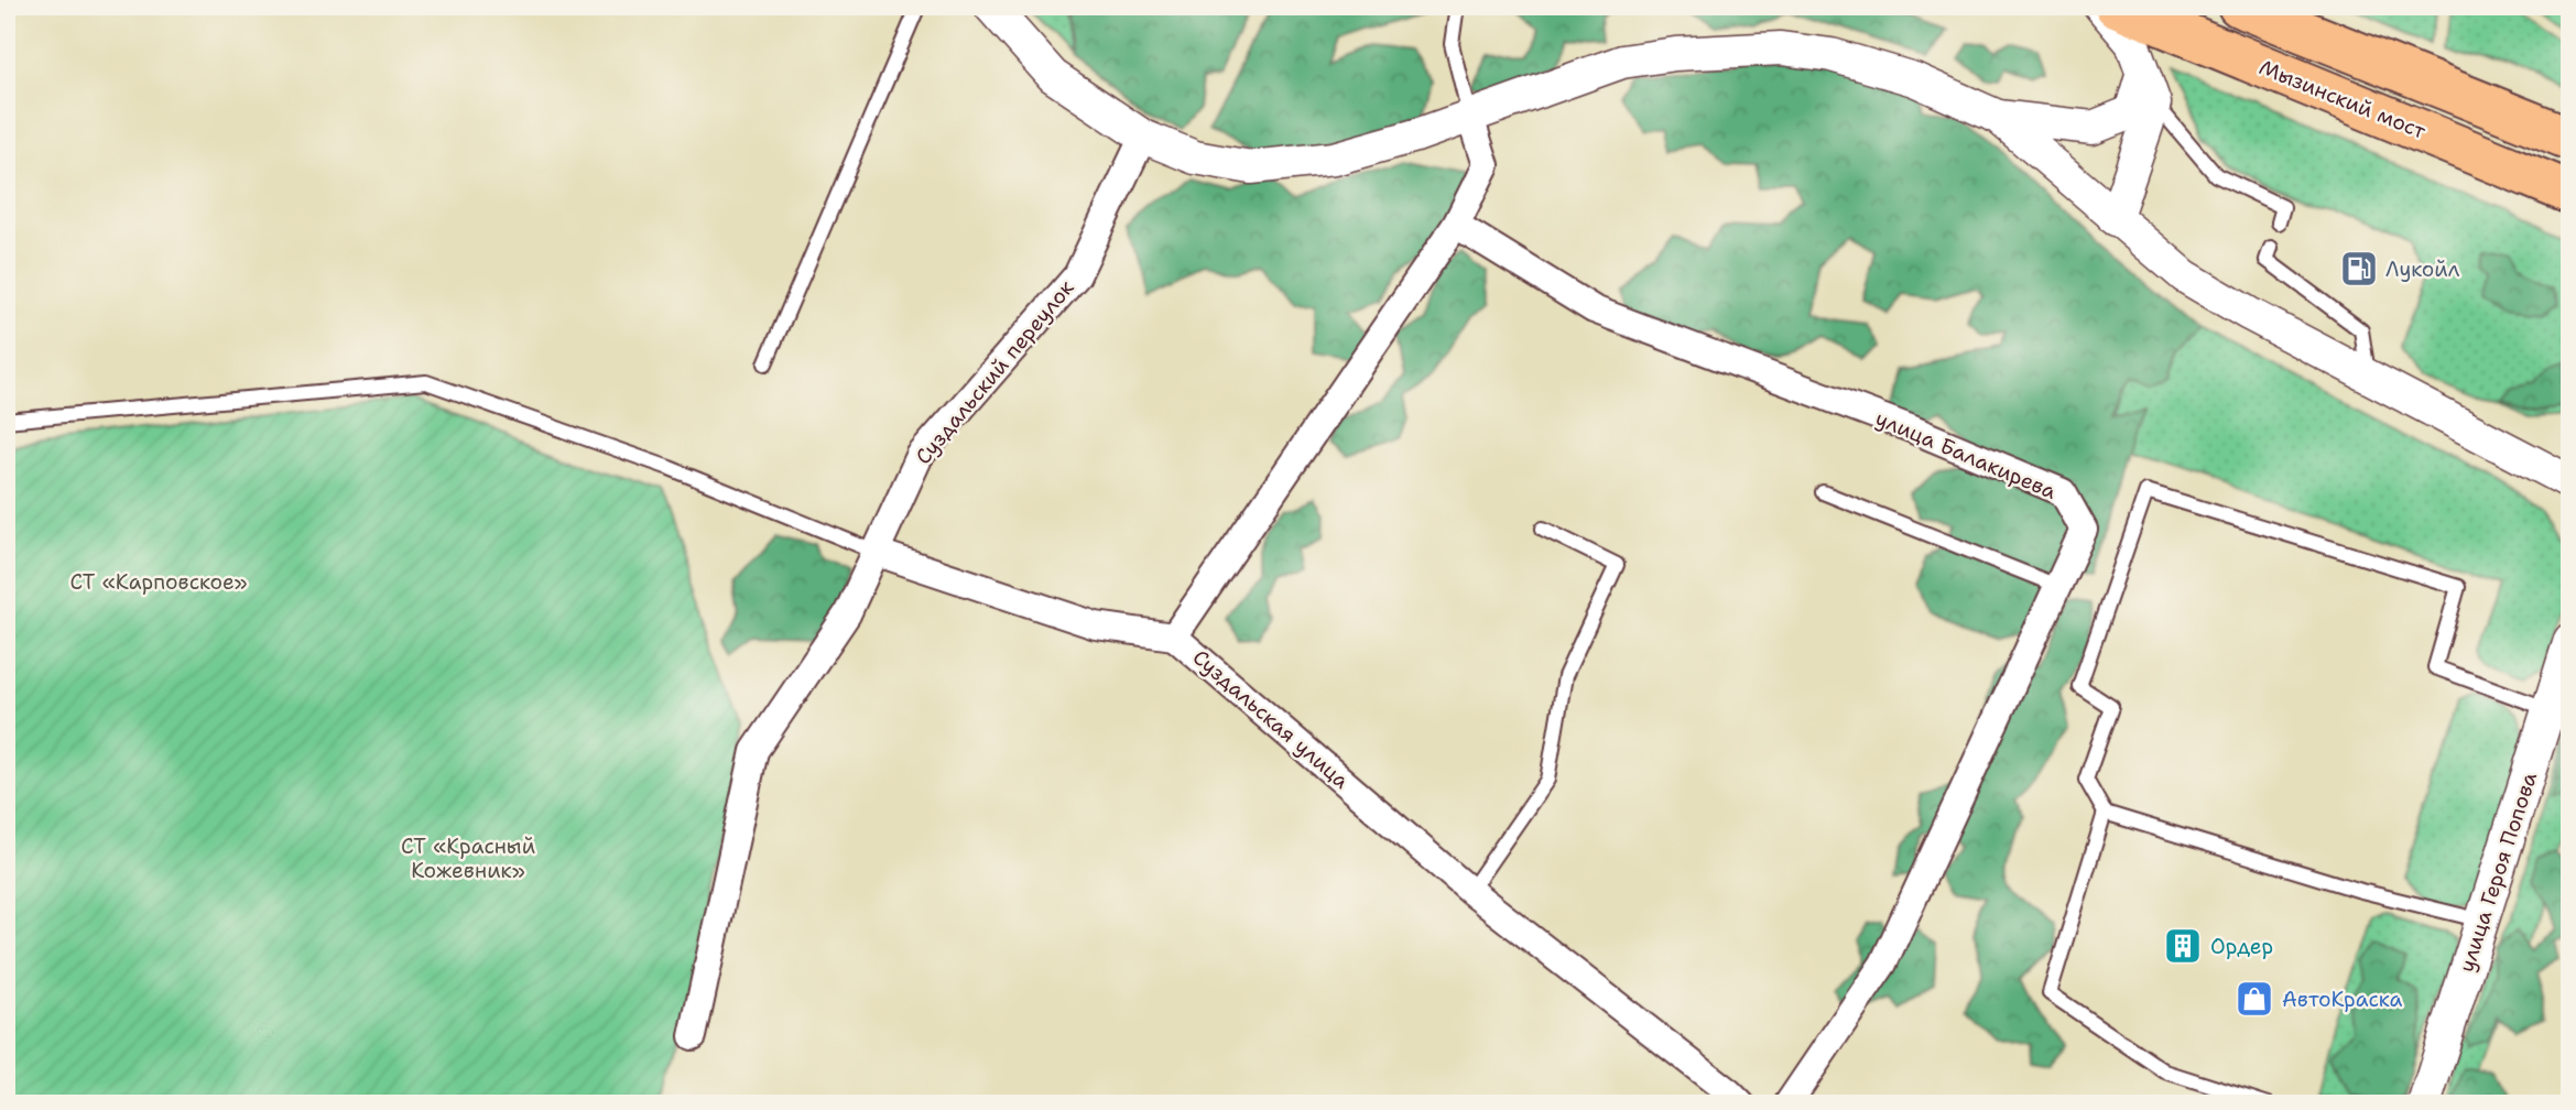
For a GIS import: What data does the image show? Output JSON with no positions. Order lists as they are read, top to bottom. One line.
{"streets":{"main road":["Мызинский мост"],"street":["Суздальский переулок","улица Балакирева","Суздальская улица","улица Героя Попова"]},"crossings":[["улица Балакирева","Суздальская улица"]],"parks":["СТ «Карповское»","СТ «Красный Кожевник»"],"places":{"fuel station":["Лукойл"],"building":["Ордер"],"shop":["АвтоКраска"]}}
